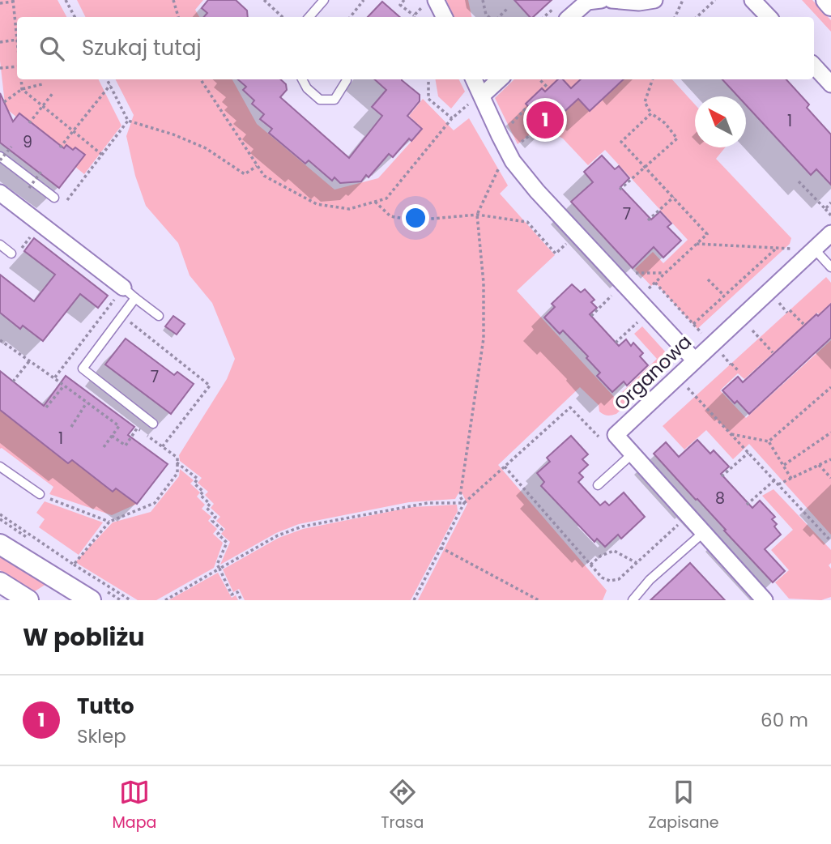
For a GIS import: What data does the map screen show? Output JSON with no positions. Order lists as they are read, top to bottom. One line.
{"streets":{"street":["Organowa"]},"house_numbers":["1","9","7","7","1","8"],"north":"top left","page":{"search":"Szukaj tutaj","pins":"1","heading":"W pobliżu","list":[{"mark":"1","name":"Tutto","note":"Sklep","value":"60 m"}],"nav":["Mapa","Trasa","Zapisane"]}}
